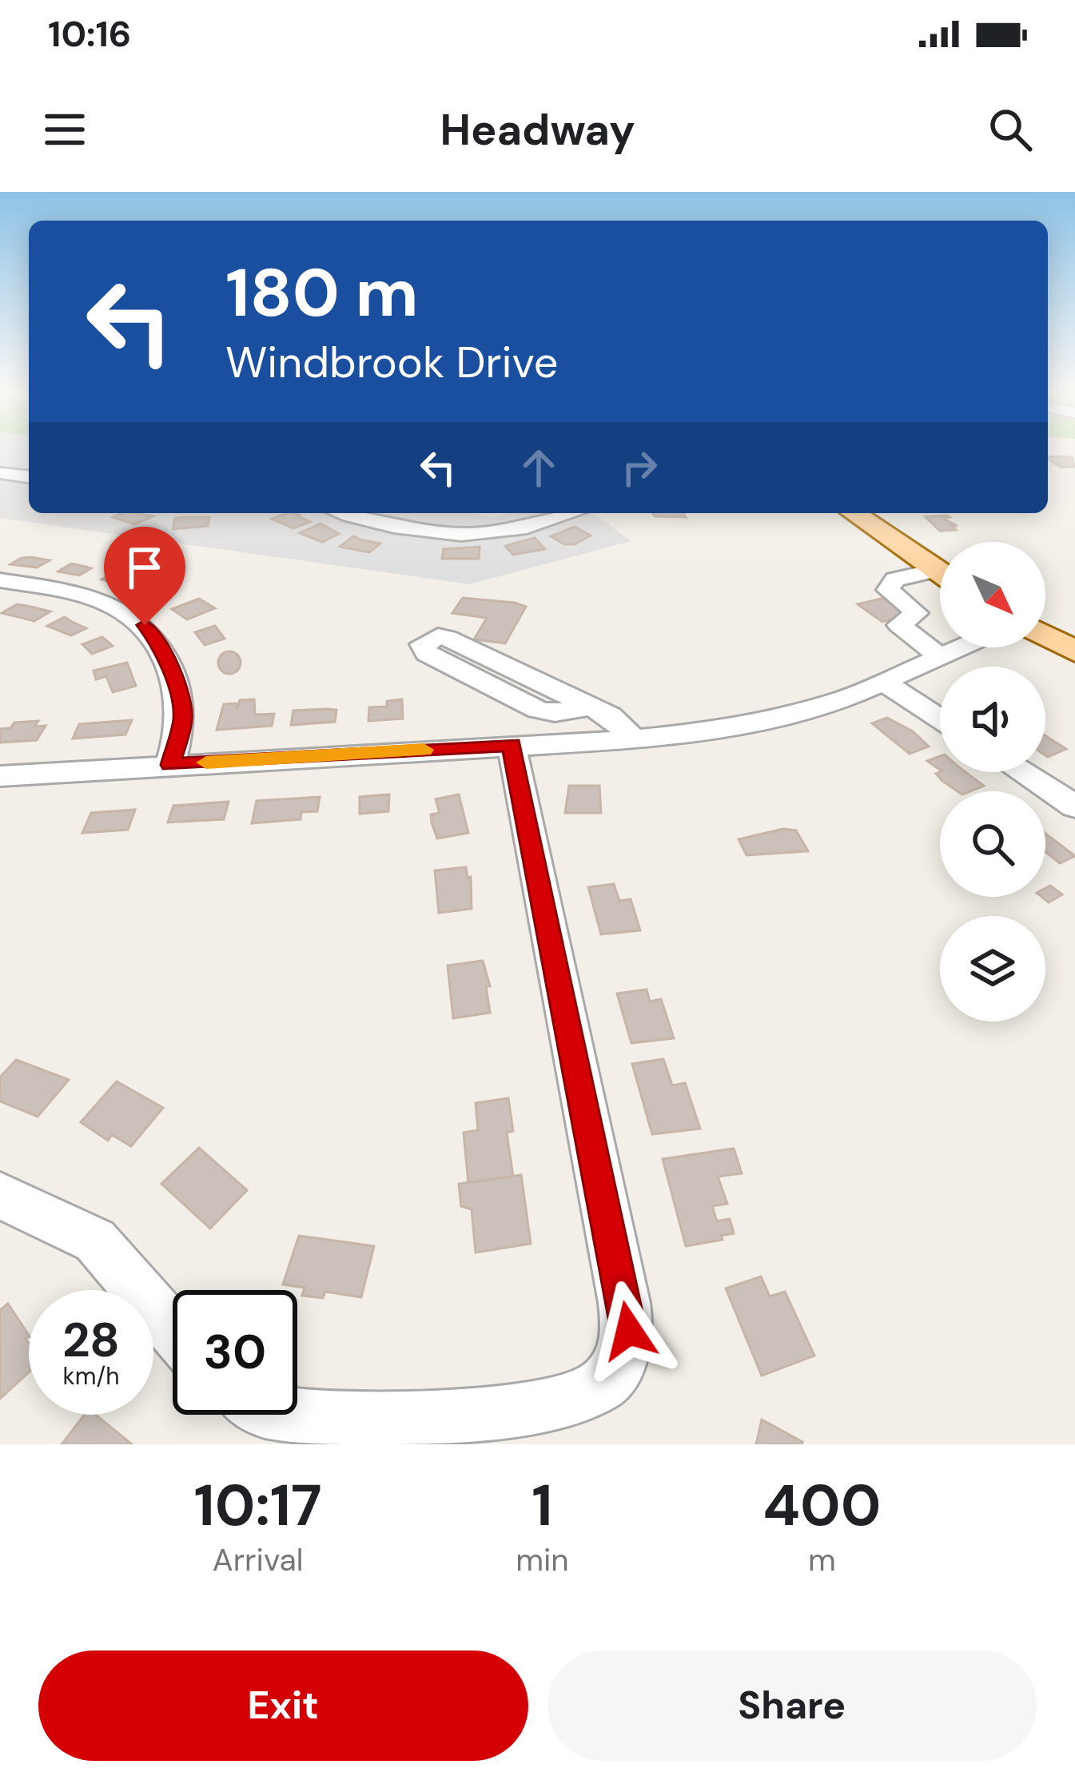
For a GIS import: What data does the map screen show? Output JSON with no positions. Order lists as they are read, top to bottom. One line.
{"north":"bottom right","page":{"status":"10:16","header":"Headway","turn":["180 m","Windbrook Drive"],"speed":"28 km/h","limit":"30","eta":["10:17","Arrival","1","min","400","m"],"buttons":["Exit","Share"]}}
